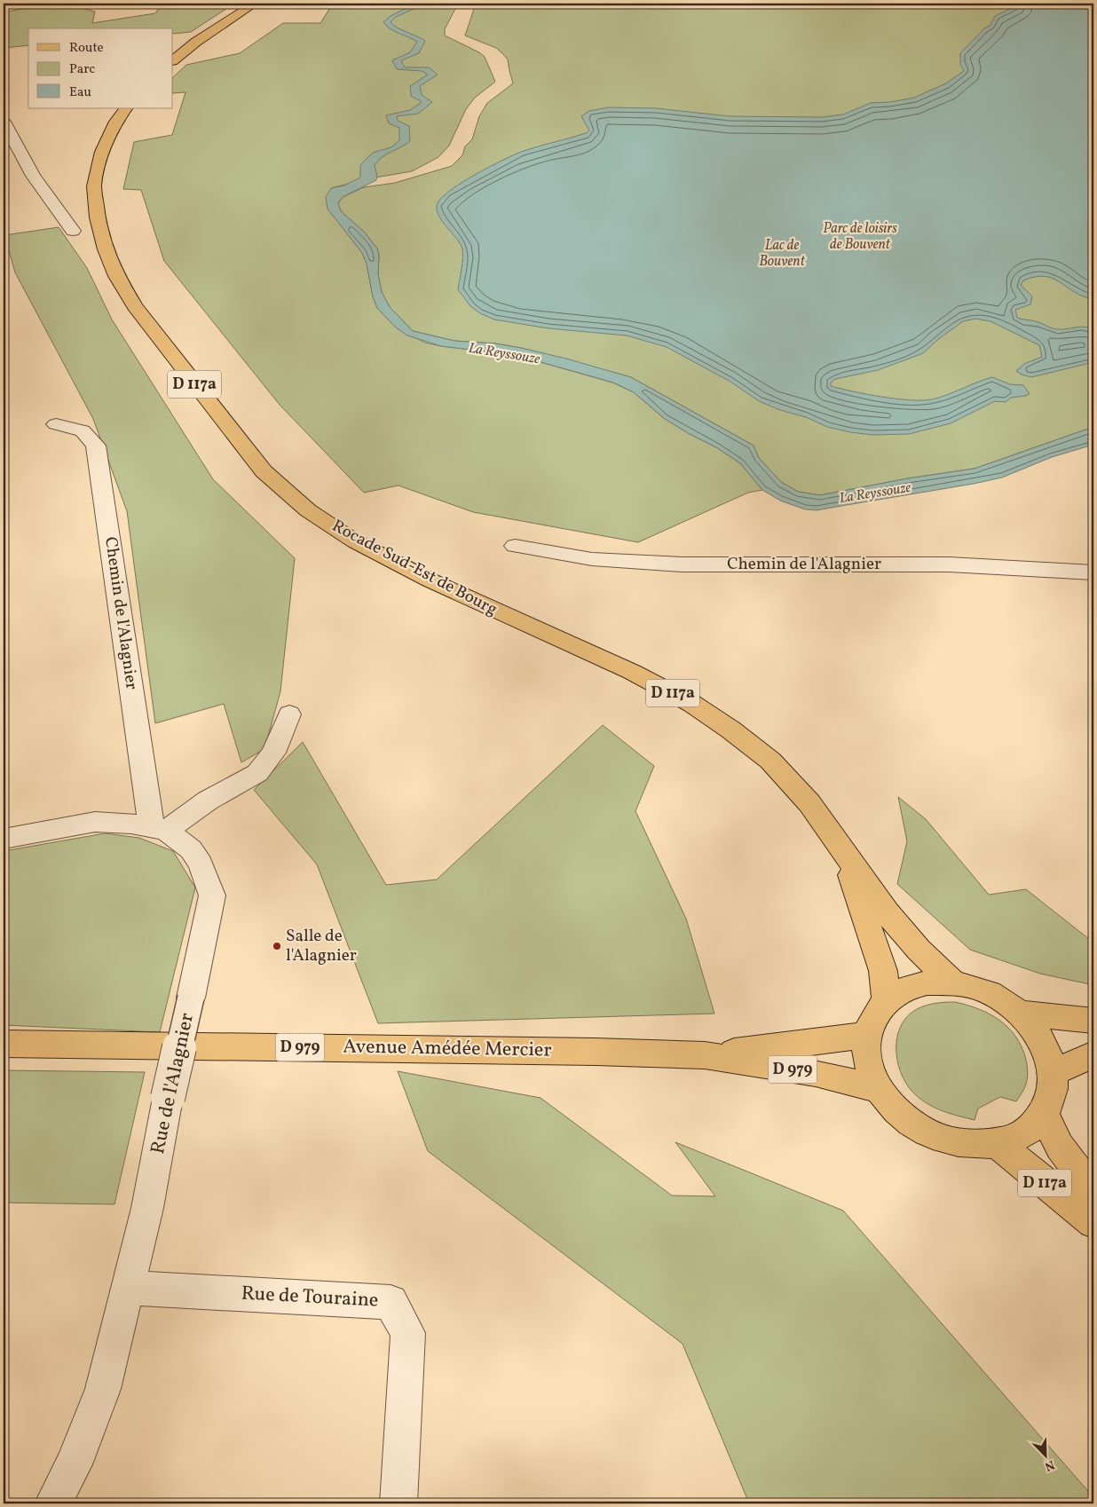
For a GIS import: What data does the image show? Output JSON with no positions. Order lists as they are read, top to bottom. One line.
{"streets":{"main road":["D 117a","Rocade Sud-Est de Bourg","D 979","Avenue Amédée Mercier"],"street":["Chemin de l'Alagnier","Rue de l'Alagnier","Rue de Touraine"]},"crossings":[["D 117a","Rocade Sud-Est de Bourg"],["Chemin de l'Alagnier","Rue de l'Alagnier"],["Rue de l'Alagnier","Rue de Touraine"]],"water":["Lac de Bouvent","La Reyssouze"],"parks":["Parc de loisirs de Bouvent"],"places":["Salle de l'Alagnier"],"legend":["Route","Parc","Eau"],"north":"bottom right"}
